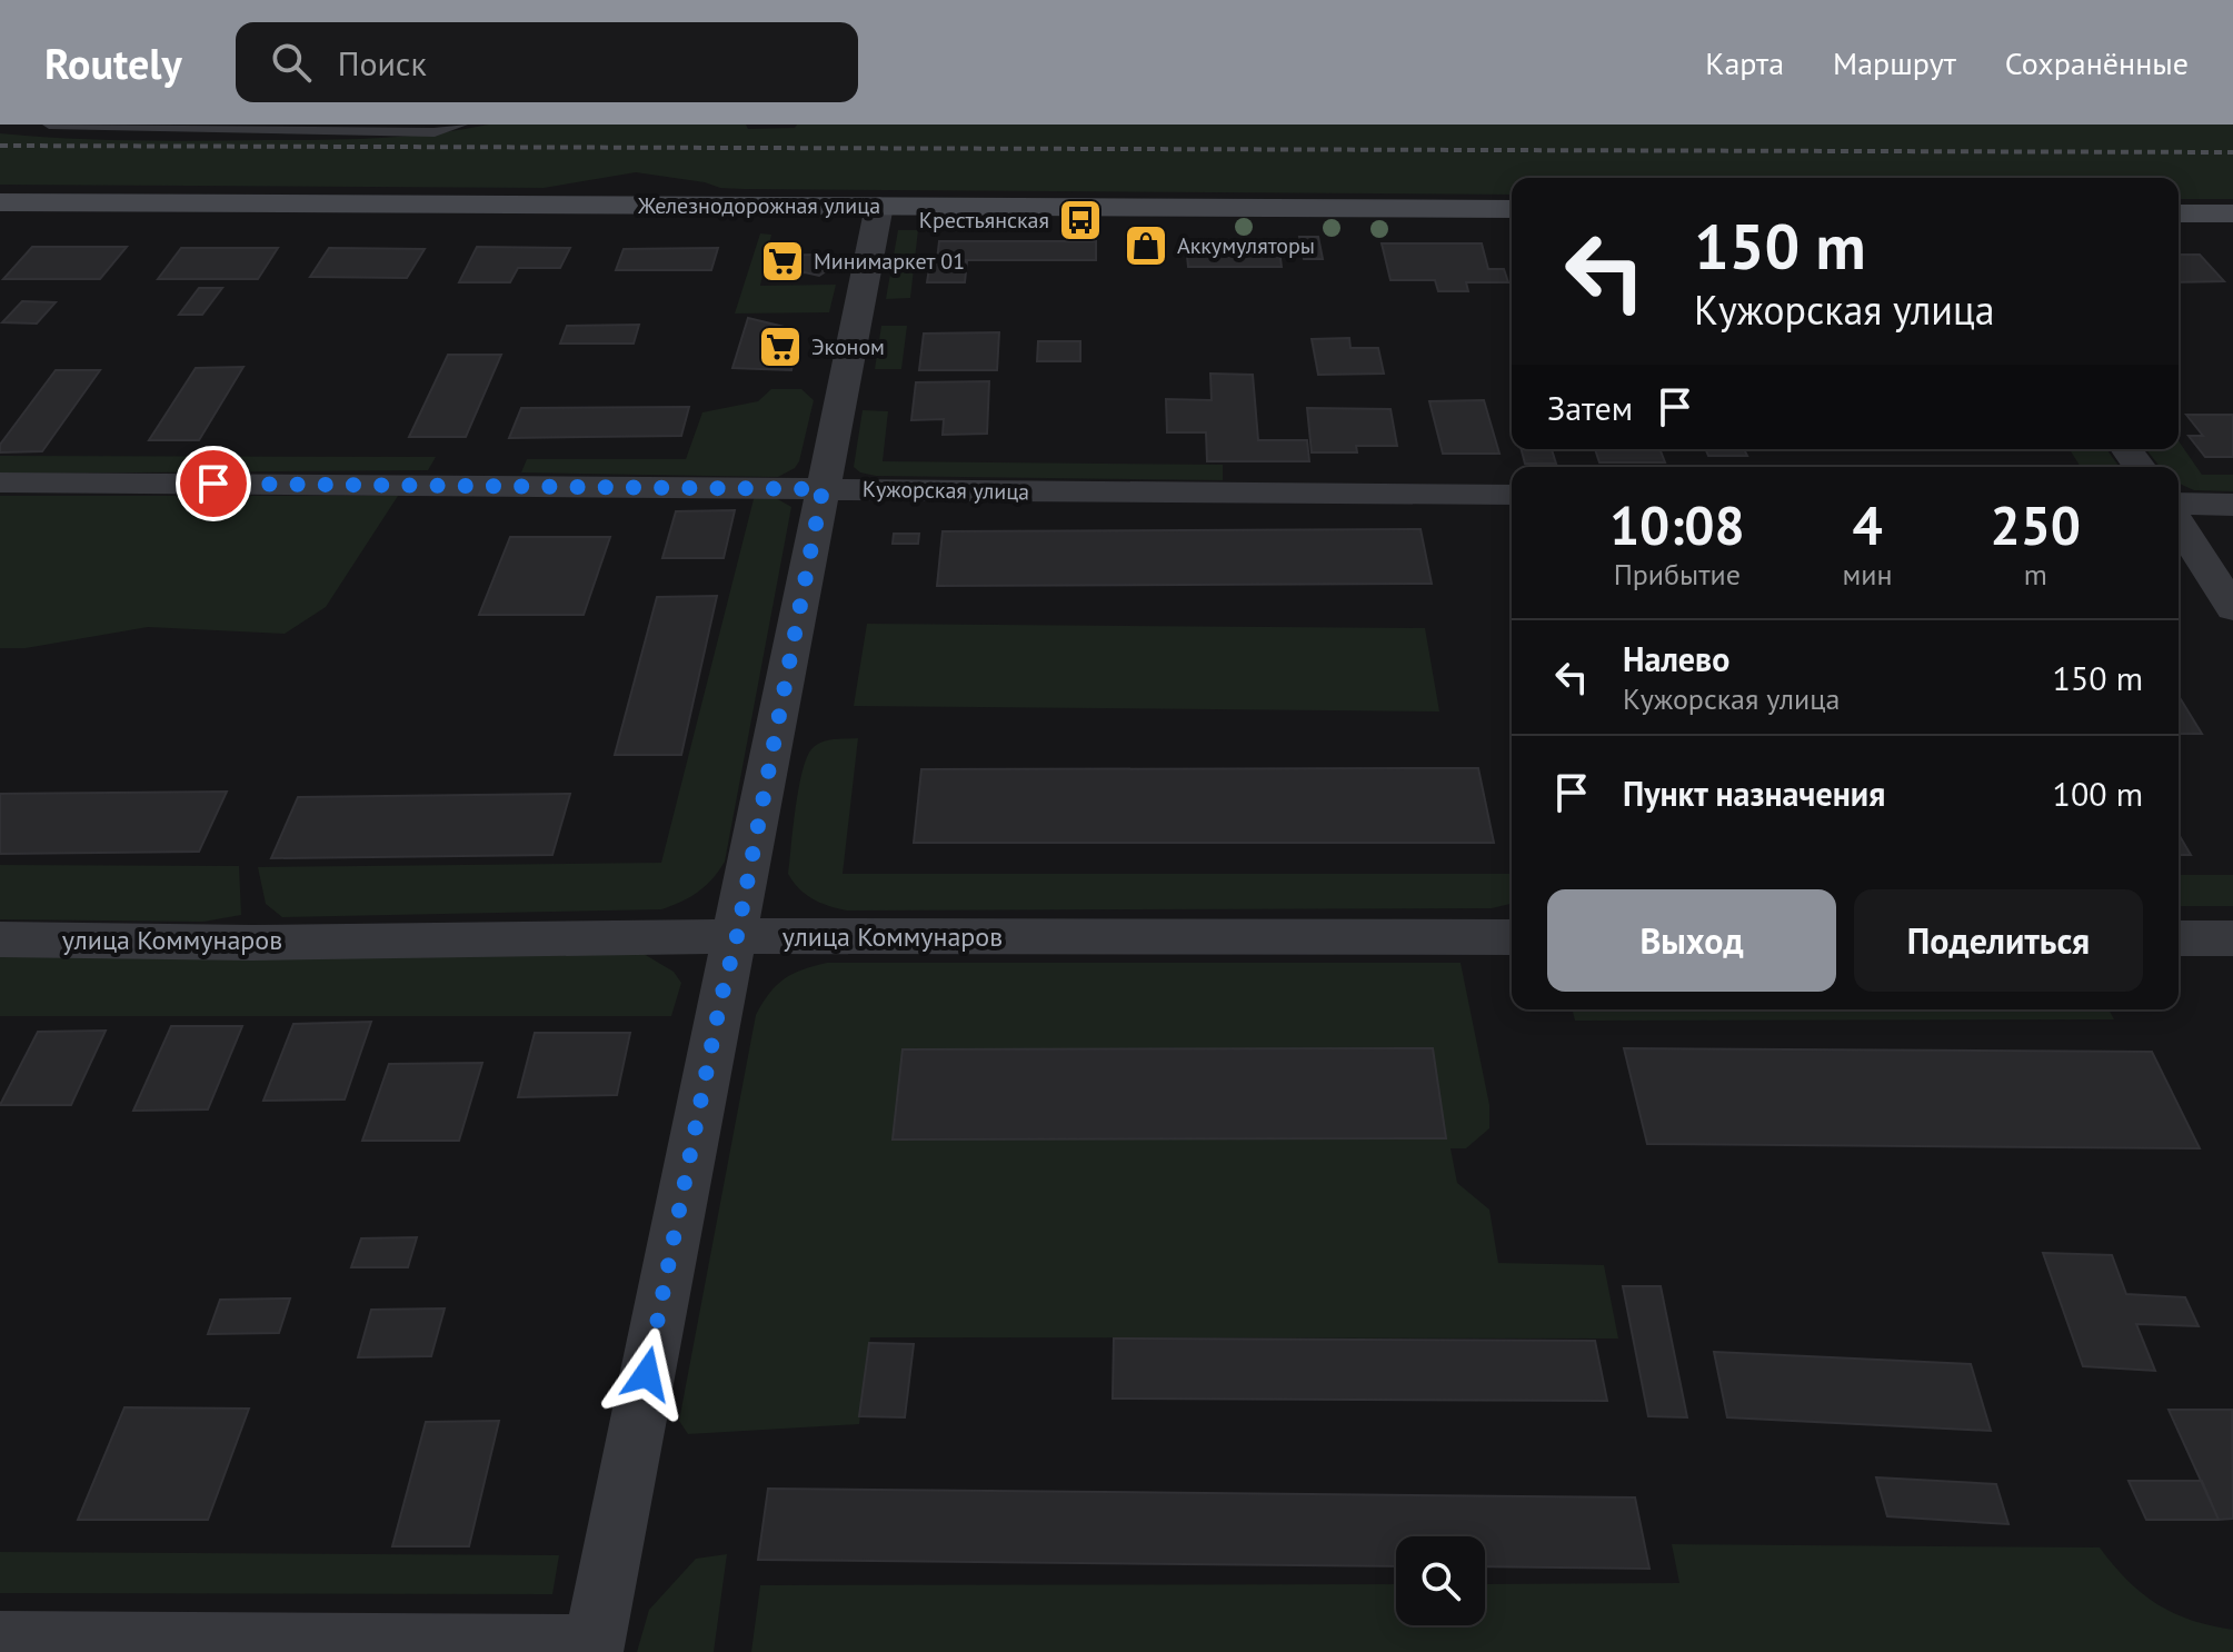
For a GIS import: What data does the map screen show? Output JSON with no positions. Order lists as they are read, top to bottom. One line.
{"streets":{"main road":["Железнодорожная улица"],"street":["Кужорская улица","улица Коммунаров"]},"places":{"bus stop":["Крестьянская"],"shop":["Аккумуляторы"],"supermarket":["Минимаркет 01","Эконом"]},"page":{"header":"Routely","search":"Поиск","nav":["Карта","Маршрут","Сохранённые"],"turn":["150 m","Кужорская улица"],"then":"Затем","eta":["10:08","Прибытие","4","мин","250","m"],"list":[{"name":"Налево","note":"Кужорская улица","value":"150 m"},{"name":"Пункт назначения","value":"100 m"}],"buttons":["Выход","Поделиться"]}}
